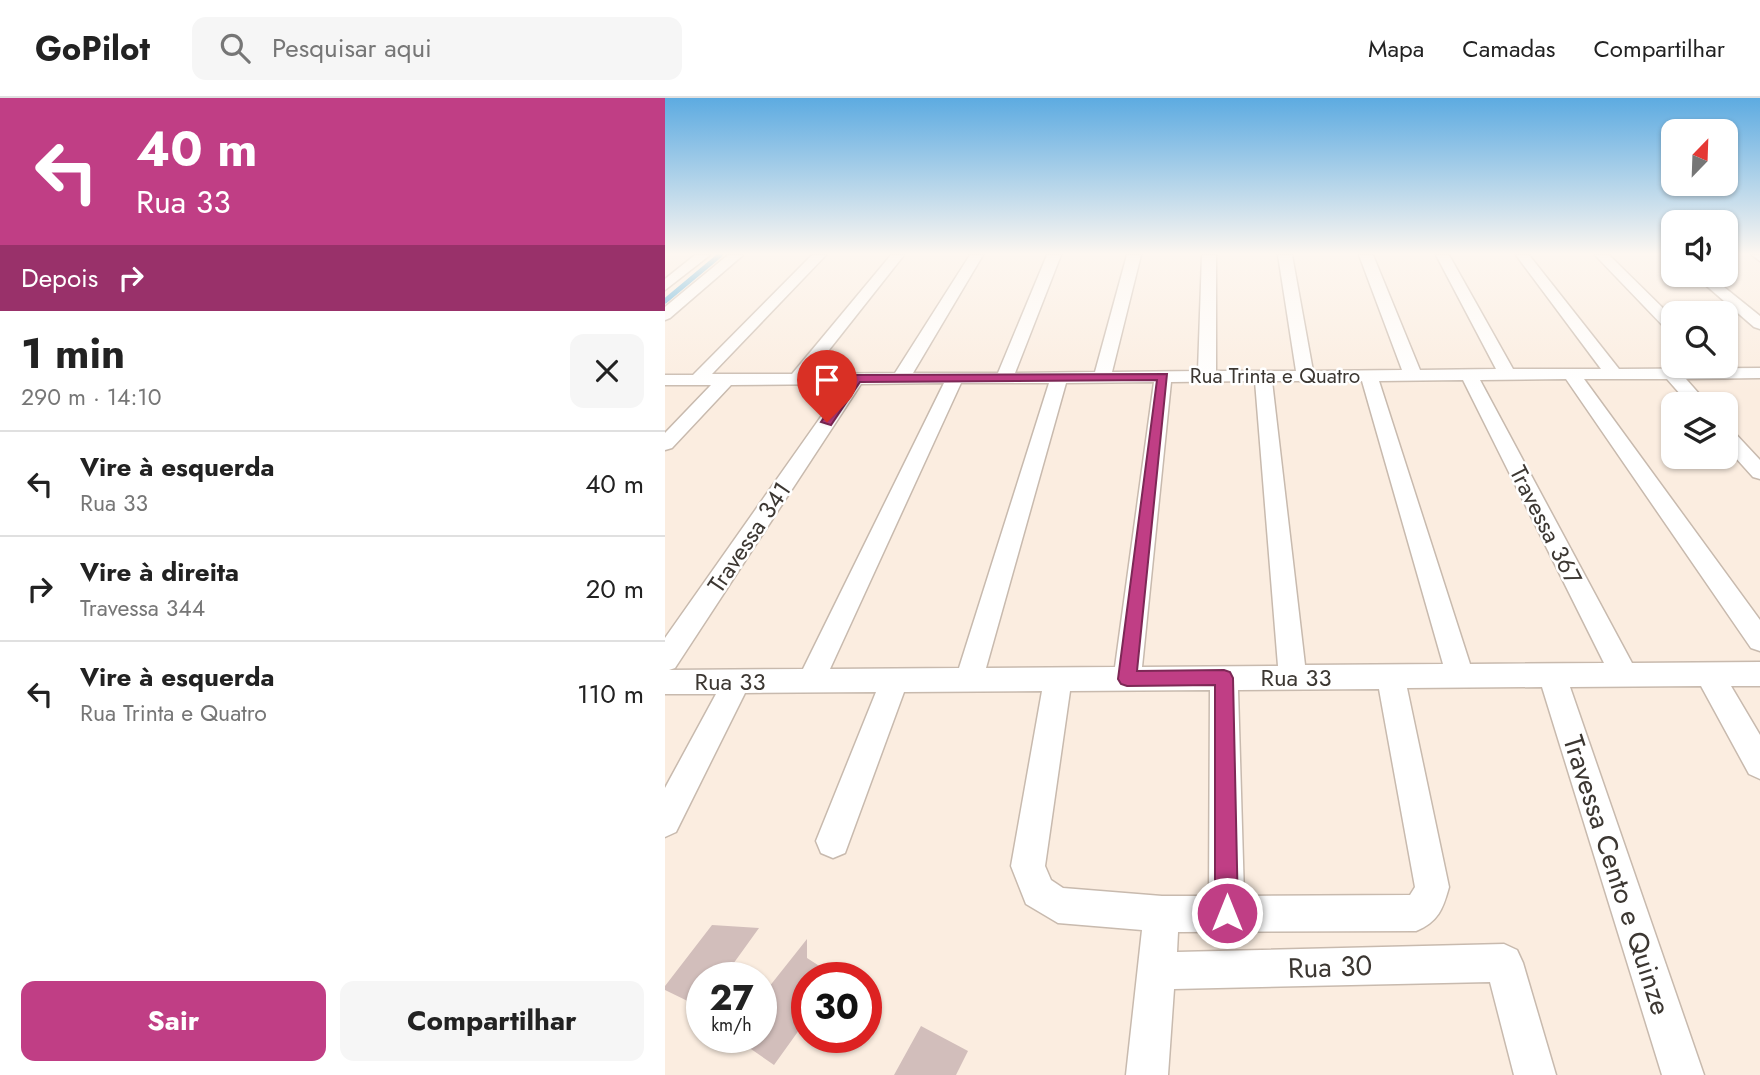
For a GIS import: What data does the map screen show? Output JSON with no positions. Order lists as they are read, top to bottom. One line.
{"streets":{"street":["Rua Trinta e Quatro","Travessa 367","Travessa 341","Rua 33","Travessa Cento e Quinze","Rua 30"]},"crossings":[["Rua Trinta e Quatro","Travessa 367"],["Rua Trinta e Quatro","Travessa 341"],["Travessa 367","Rua 33"],["Rua 33","Travessa Cento e Quinze"]],"north":"top right","page":{"header":"GoPilot","search":"Pesquisar aqui","nav":["Mapa","Camadas","Compartilhar"],"turn":["40 m","Rua 33"],"then":"Depois","heading":["1 min","290 m · 14:10"],"list":[{"name":"Vire à esquerda","note":"Rua 33","value":"40 m"},{"name":"Vire à direita","note":"Travessa 344","value":"20 m"},{"name":"Vire à esquerda","note":"Rua Trinta e Quatro","value":"110 m"}],"speed":"27 km/h","limit":"30","buttons":["Sair","Compartilhar"]}}
